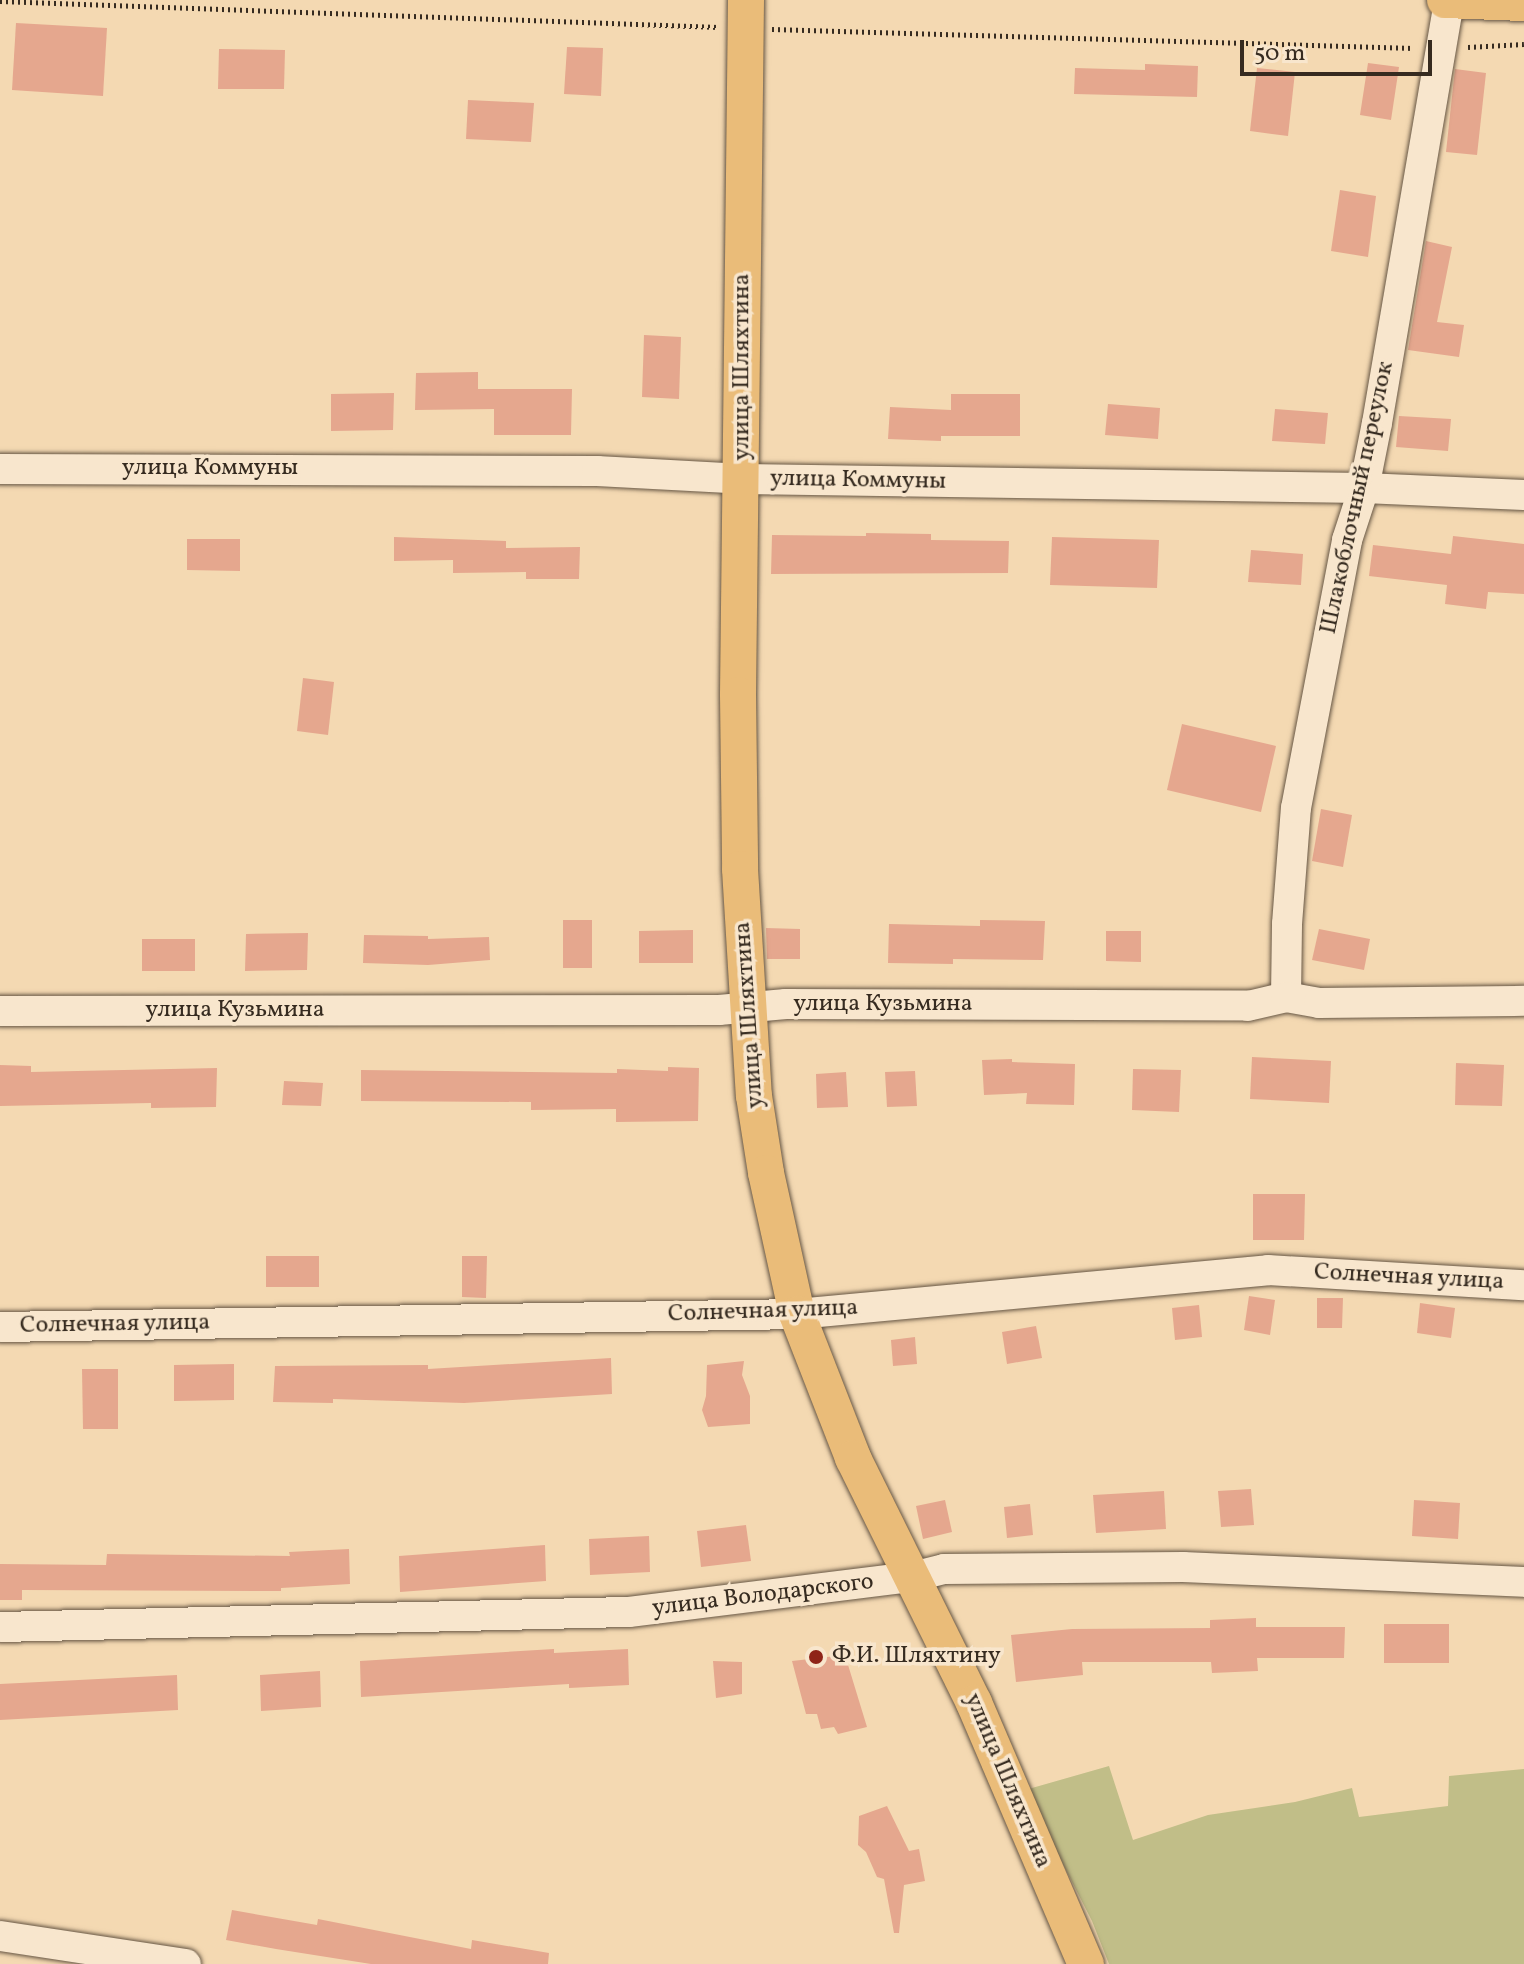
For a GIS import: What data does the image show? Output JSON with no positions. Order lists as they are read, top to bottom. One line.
{"streets":{"main road":["улица Шляхтина"],"street":["улица Коммуны","Шлакоблочный переулок","улица Кузьмина","Солнечная улица","улица Володарского"]},"crossings":[["улица Шляхтина","улица Коммуны"],["улица Шляхтина","улица Кузьмина"],["улица Шляхтина","Солнечная улица"],["улица Шляхтина","улица Володарского"],["улица Коммуны","Шлакоблочный переулок"],["Шлакоблочный переулок","улица Кузьмина"]],"places":["Ф.И. Шляхтину"],"scale_bar":"50 m"}
